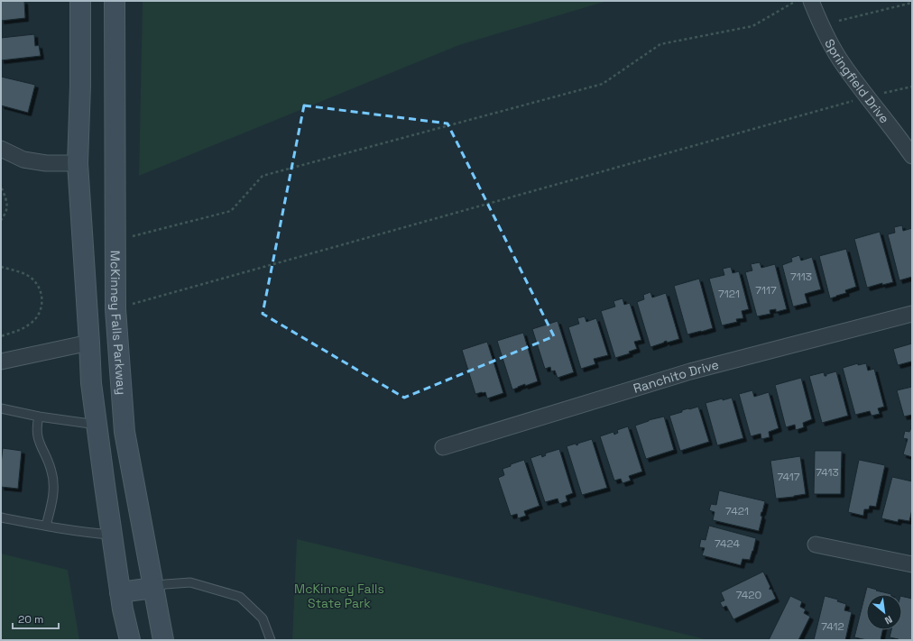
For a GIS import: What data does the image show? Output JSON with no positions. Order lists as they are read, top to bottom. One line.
{"streets":{"main road":["McKinney Falls Parkway"],"street":["Springfield Drive","Ranchito Drive"]},"parks":["McKinney Falls State Park"],"house_numbers":["7113","7117","7121","7413","7417","7421","7424","7420","7412"],"scale_bar":"20 m","north":"bottom right"}
